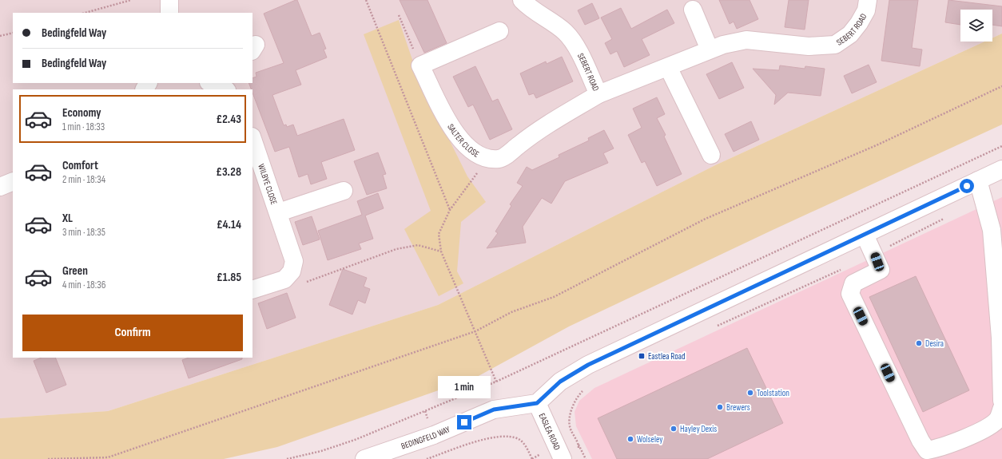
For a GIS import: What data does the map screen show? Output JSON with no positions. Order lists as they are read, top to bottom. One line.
{"streets":{"street":["SEBERT ROAD","SALTER CLOSE","WILBYE CLOSE","EASLEA ROAD","BEDINGFELD WAY"]},"crossings":[["SEBERT ROAD","SALTER CLOSE"],["EASLEA ROAD","BEDINGFELD WAY"]],"places":{"other":["Desira","Toolstation","Brewers","Hayley Dexis","Wolseley"],"transit":["Eastlea Road"]},"page":{"banner":["Bedingfeld Way","Bedingfeld Way"],"list":[{"name":"Economy","note":"1 min · 18:33","value":"£2.43"},{"name":"Comfort","note":"2 min · 18:34","value":"£3.28"},{"name":"XL","note":"3 min · 18:35","value":"£4.14"},{"name":"Green","note":"4 min · 18:36","value":"£1.85"}],"buttons":"Confirm","bubble":"1 min"}}
